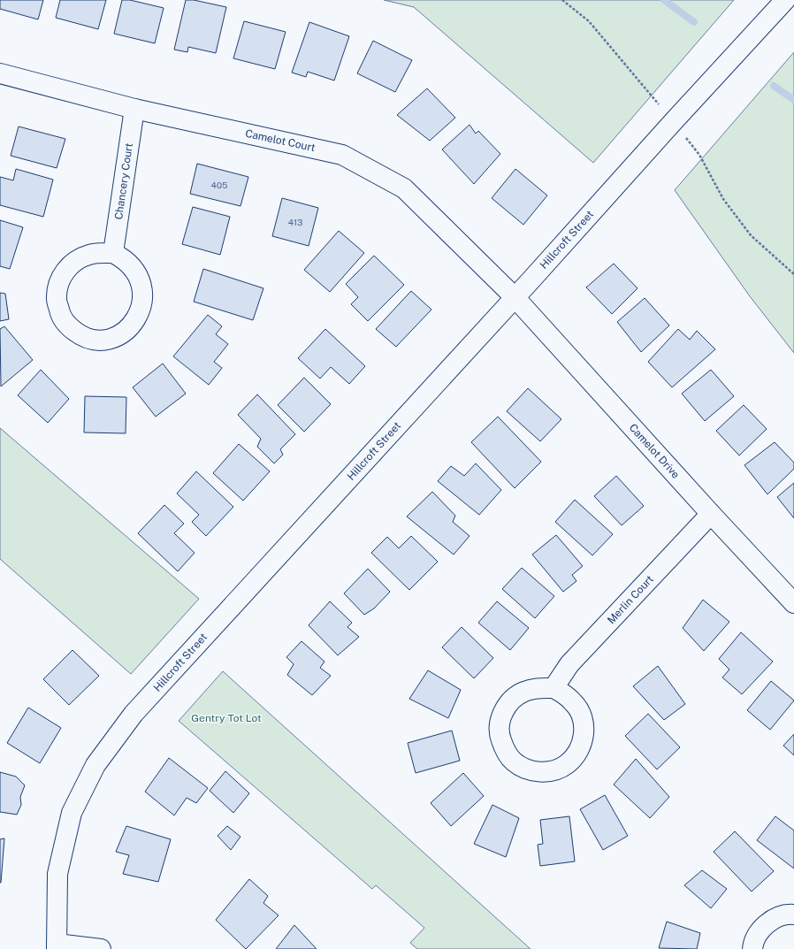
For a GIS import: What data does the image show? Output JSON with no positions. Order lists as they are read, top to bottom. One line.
{"streets":{"street":["Camelot Court","Chancery Court","Hillcroft Street","Camelot Drive","Merlin Court"]},"crossings":[["Camelot Court","Chancery Court"],["Camelot Court","Hillcroft Street"],["Camelot Court","Camelot Drive"],["Hillcroft Street","Camelot Drive"],["Camelot Drive","Merlin Court"]],"parks":["Gentry Tot Lot"],"house_numbers":["405","413"]}
